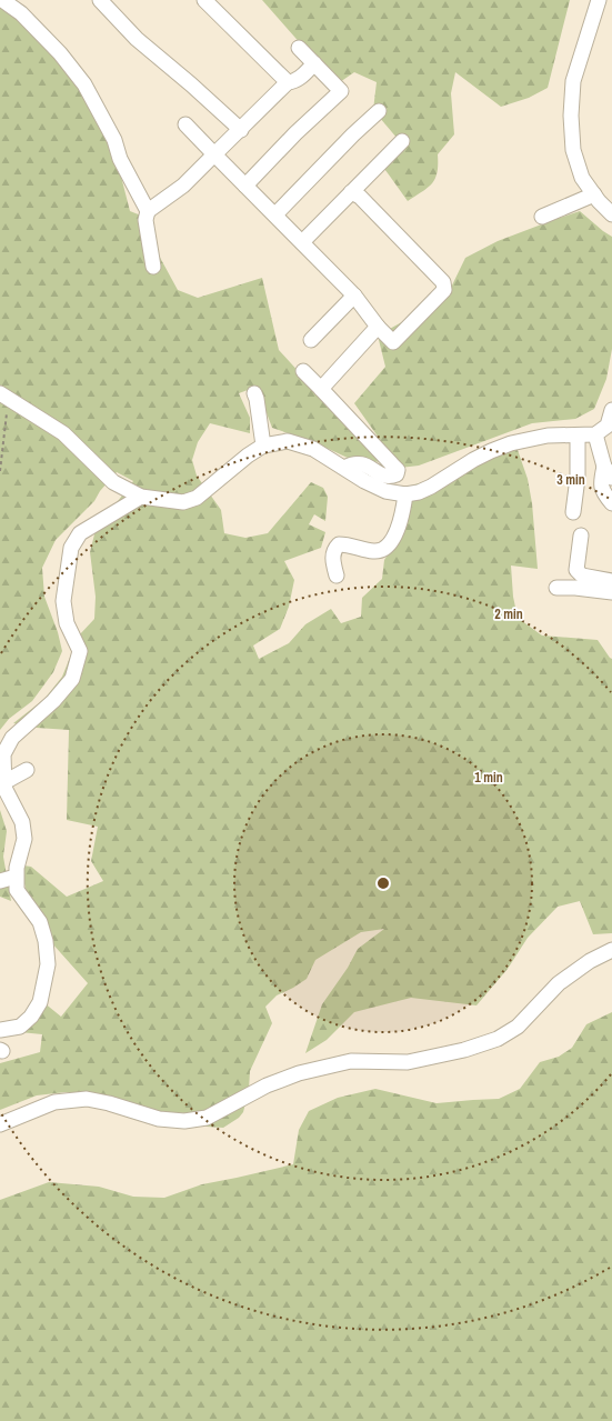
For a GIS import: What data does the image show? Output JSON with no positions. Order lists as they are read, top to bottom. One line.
{"rings":["3 min","2 min","1 min"]}
